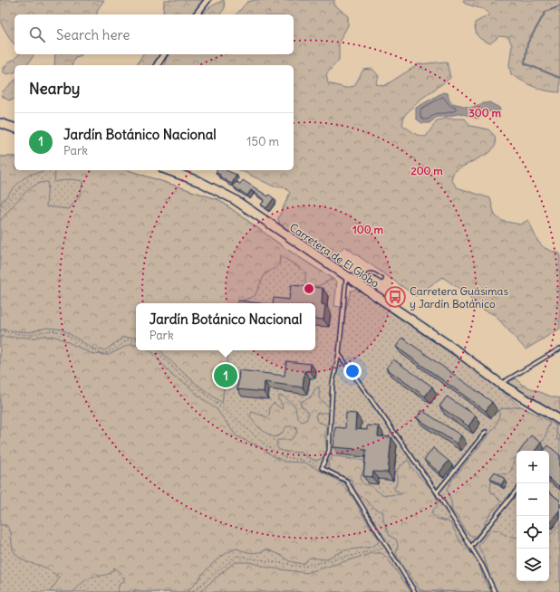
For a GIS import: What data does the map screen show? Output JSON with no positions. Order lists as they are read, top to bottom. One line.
{"streets":{"main road":["Carretera de El Globo"]},"places":{"bus stop":["Carretera Guásimas y Jardín Botánico"]},"page":{"search":"Search here","heading":"Nearby","list":[{"mark":"1","name":"Jardín Botánico Nacional","note":"Park","value":"150 m"}],"popup":["Jardín Botánico Nacional","Park"],"pins":"1","map_buttons":["+","−"]},"rings":["300 m","200 m","100 m"]}
